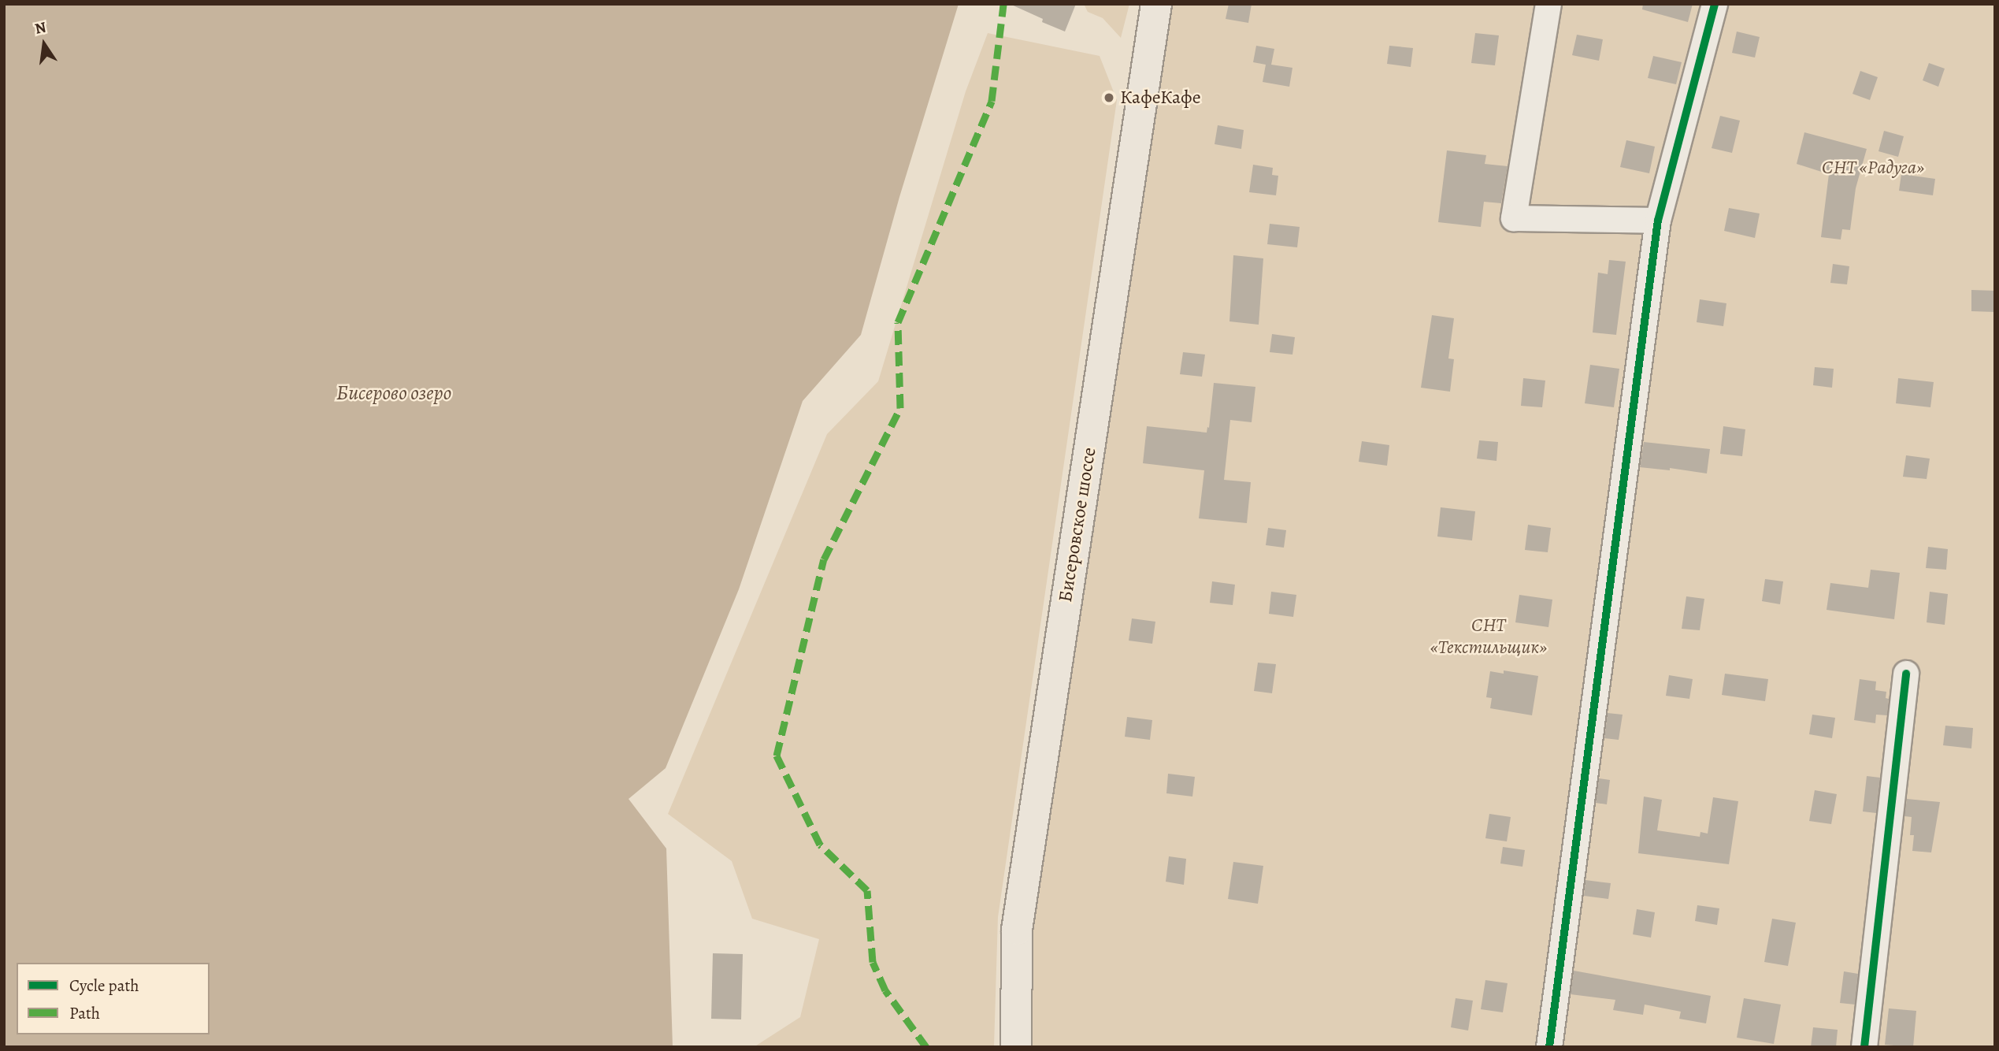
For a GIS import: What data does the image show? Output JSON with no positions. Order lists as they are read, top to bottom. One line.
{"streets":{"main road":["Бисеровское шоссе"]},"water":["Бисерово озеро"],"parks":["СНТ «Радуга»","СНТ «Текстильщик»"],"places":["КафеКафе"],"legend":["Cycle path","Path"],"north":"top"}
